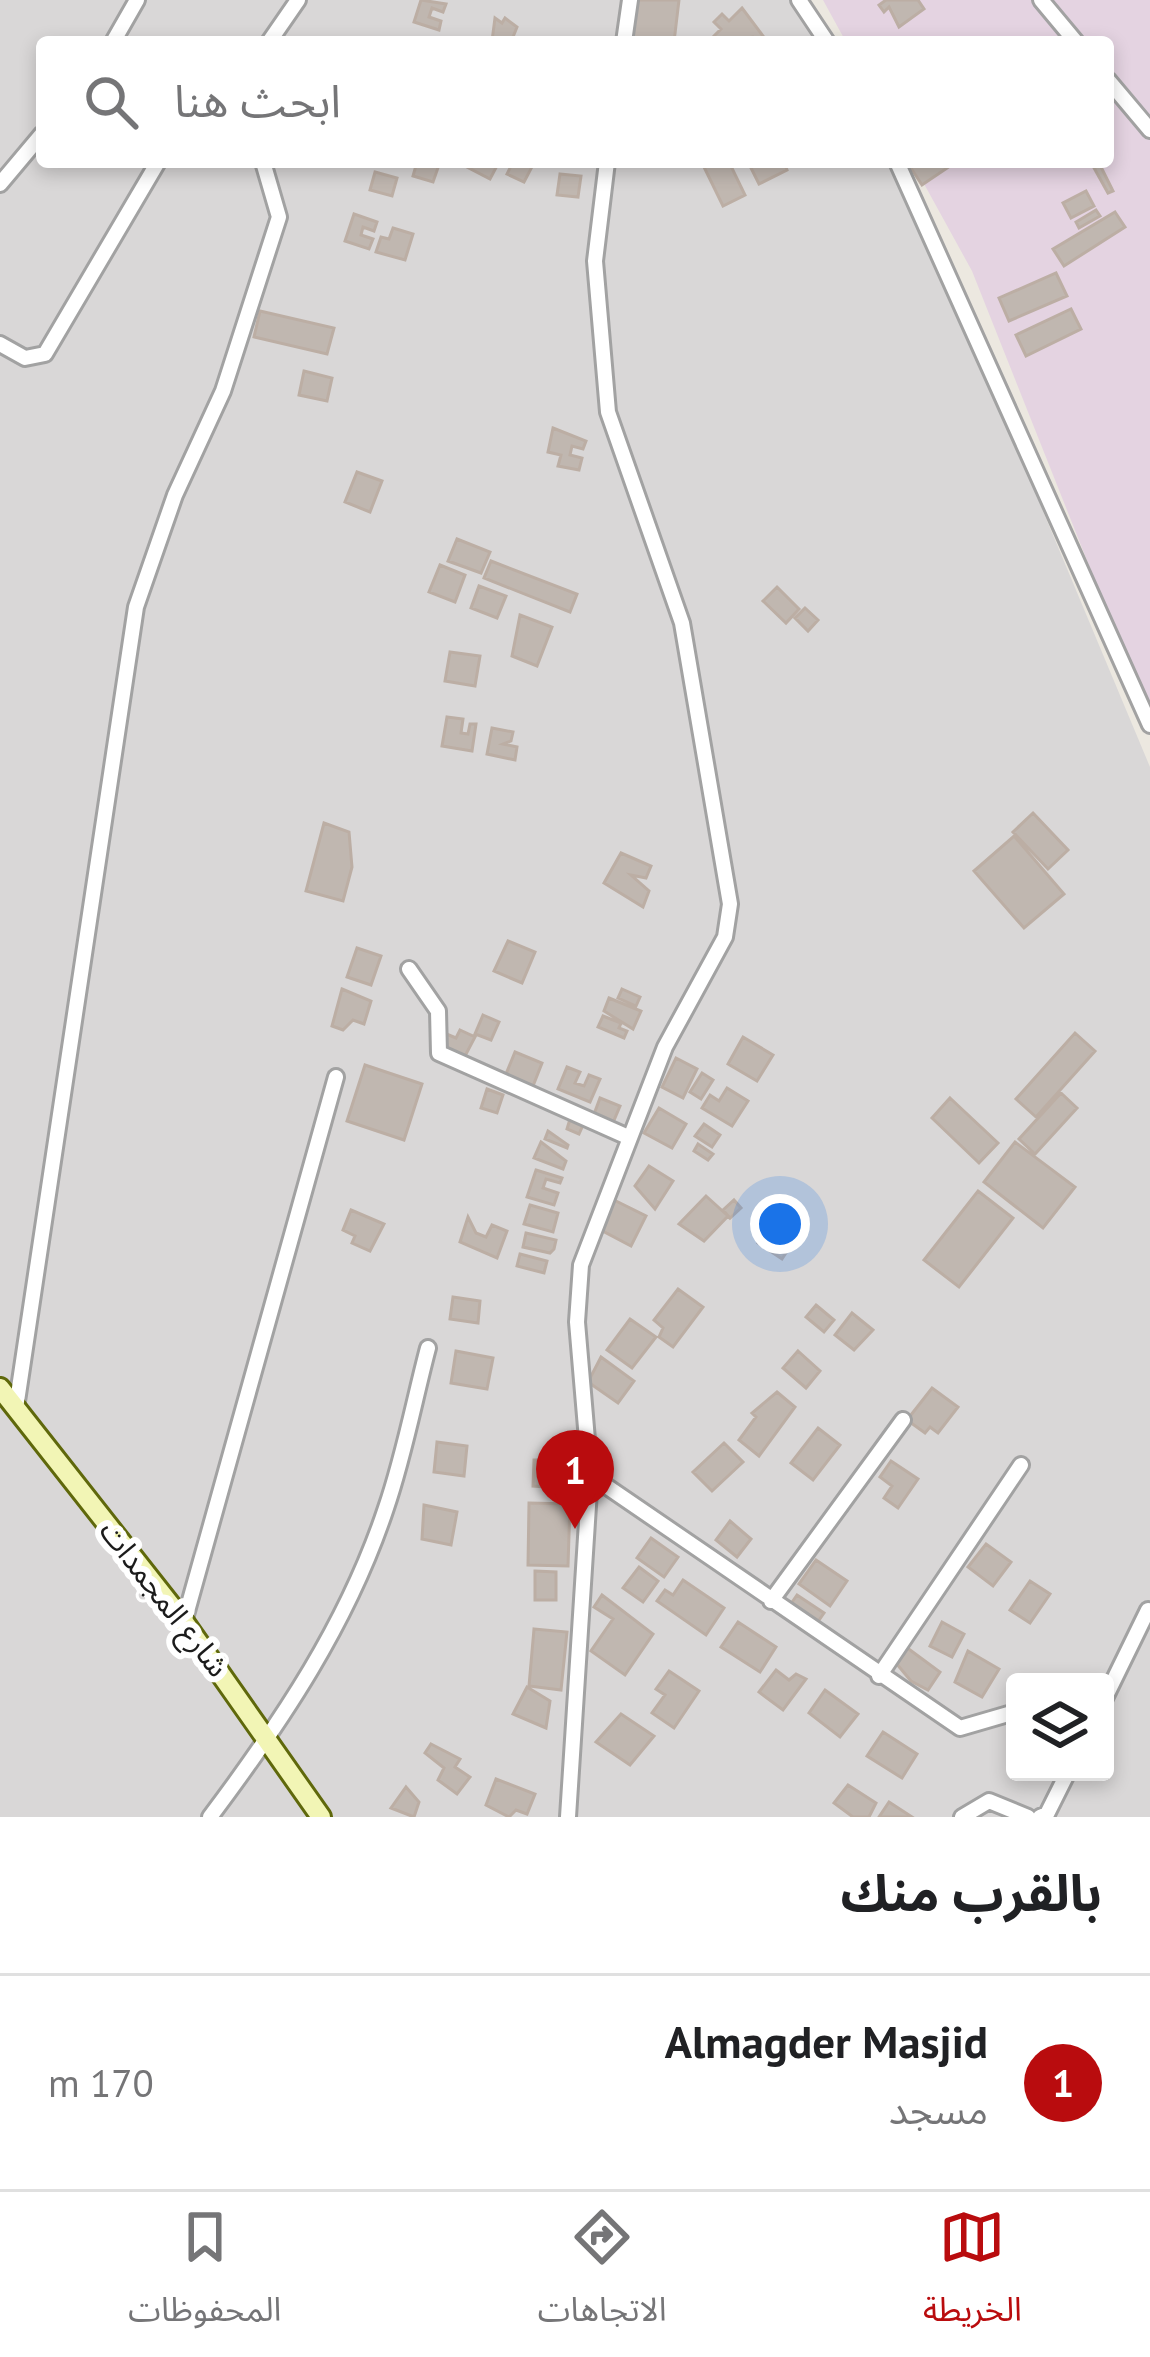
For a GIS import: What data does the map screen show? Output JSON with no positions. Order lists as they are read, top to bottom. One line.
{"streets":{"main road":["شارع المجمدات"]},"page":{"search":"ابحث هنا","pins":"1","heading":"بالقرب منك","list":[{"mark":"1","name":"Almagder Masjid","note":"مسجد","value":"170 m"}],"nav":["الخريطة","الاتجاهات","المحفوظات"]}}
